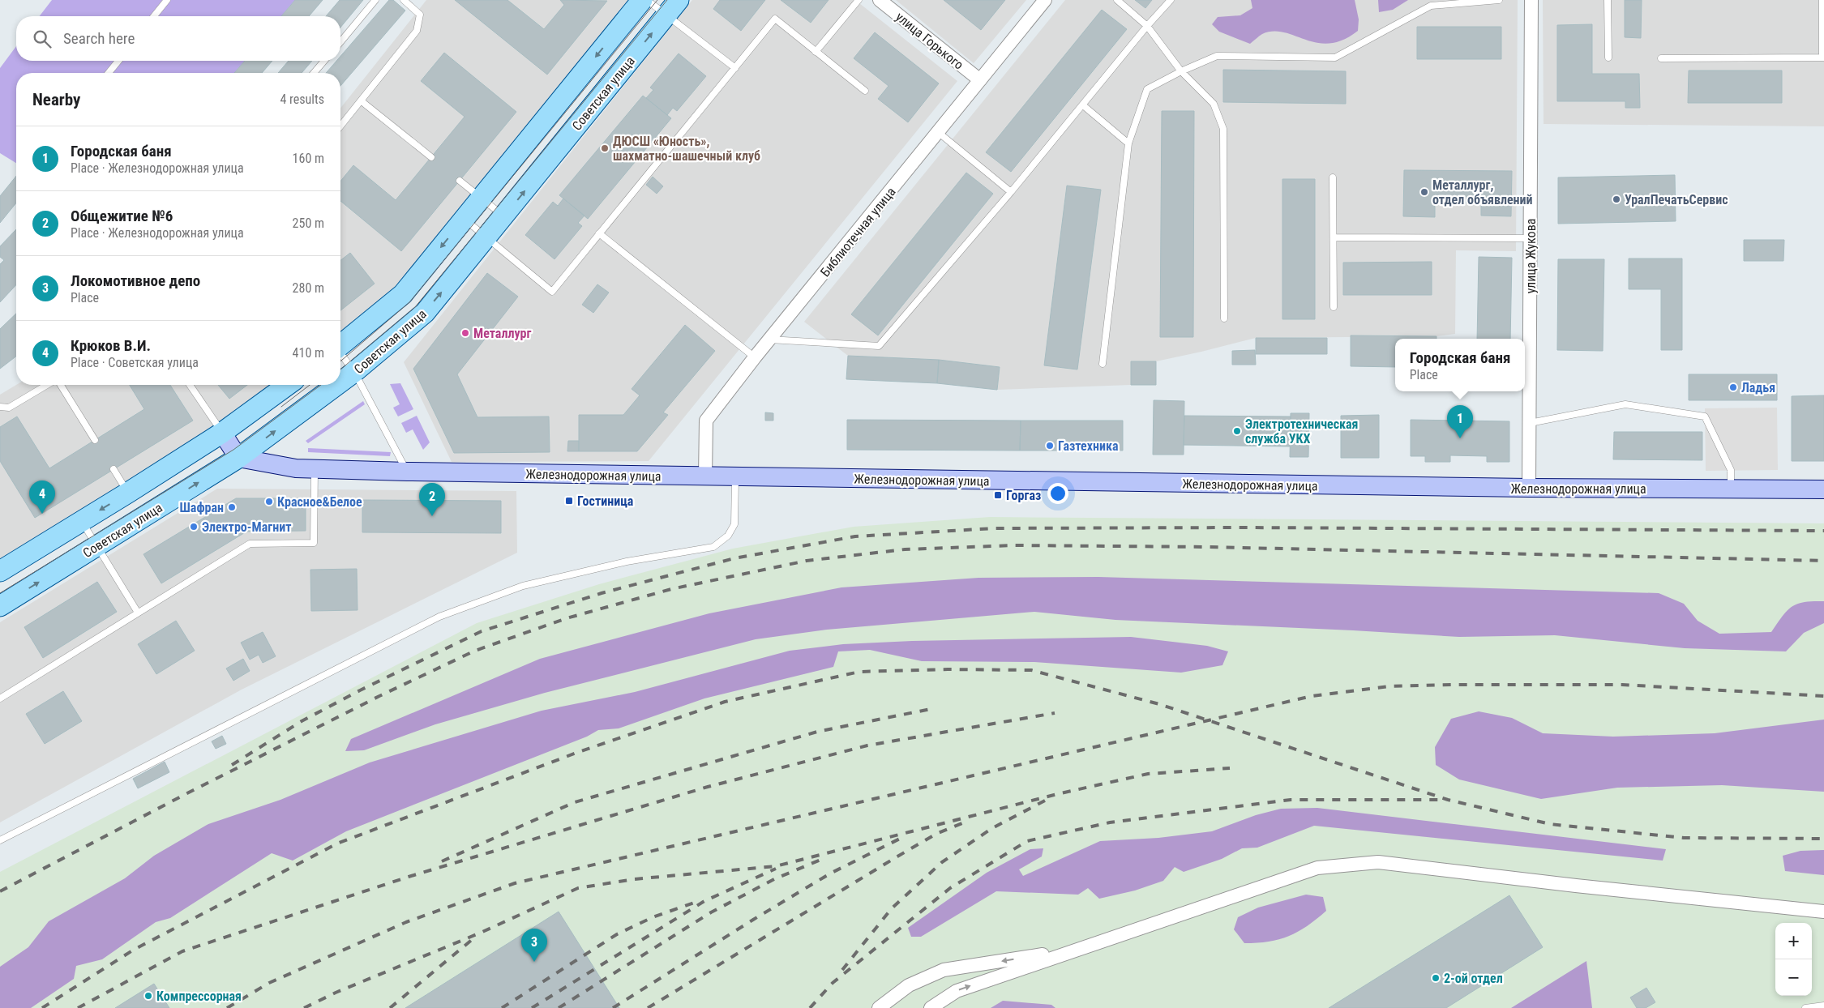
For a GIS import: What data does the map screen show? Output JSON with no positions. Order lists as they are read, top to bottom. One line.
{"streets":{"main road":["Советская улица","Железнодорожная улица"],"street":["улица Горького","Библиотечная улица","улица Жукова"]},"crossings":[["улица Горького","Библиотечная улица"],["Советская улица","Железнодорожная улица"],["Библиотечная улица","Железнодорожная улица"],["улица Жукова","Железнодорожная улица"]],"places":{"other":["ДЮСШ «Юность», шахматно-шашечный клуб","Металлург, отдел объявлений","УралПечатьСервис","Металлург","Ладья","Электротехническая служба УКХ","Газтехника","Красное&Белое","Шафран","Электро-Магнит","2-ой отдел","Компрессорная"],"transit":["Горгаз","Гостиница"]},"page":{"search":"Search here","heading":["Nearby","4 results"],"list":[{"mark":"1","name":"Городская баня","note":"Place · Железнодорожная улица","value":"160 m"},{"mark":"2","name":"Общежитие №6","note":"Place · Железнодорожная улица","value":"250 m"},{"mark":"3","name":"Локомотивное депо","note":"Place","value":"280 m"},{"mark":"4","name":"Крюков В.И.","note":"Place · Советская улица","value":"410 m"}],"popup":["Городская баня","Place"],"pins":["1","4","2","3"],"map_buttons":["+","−"]}}
